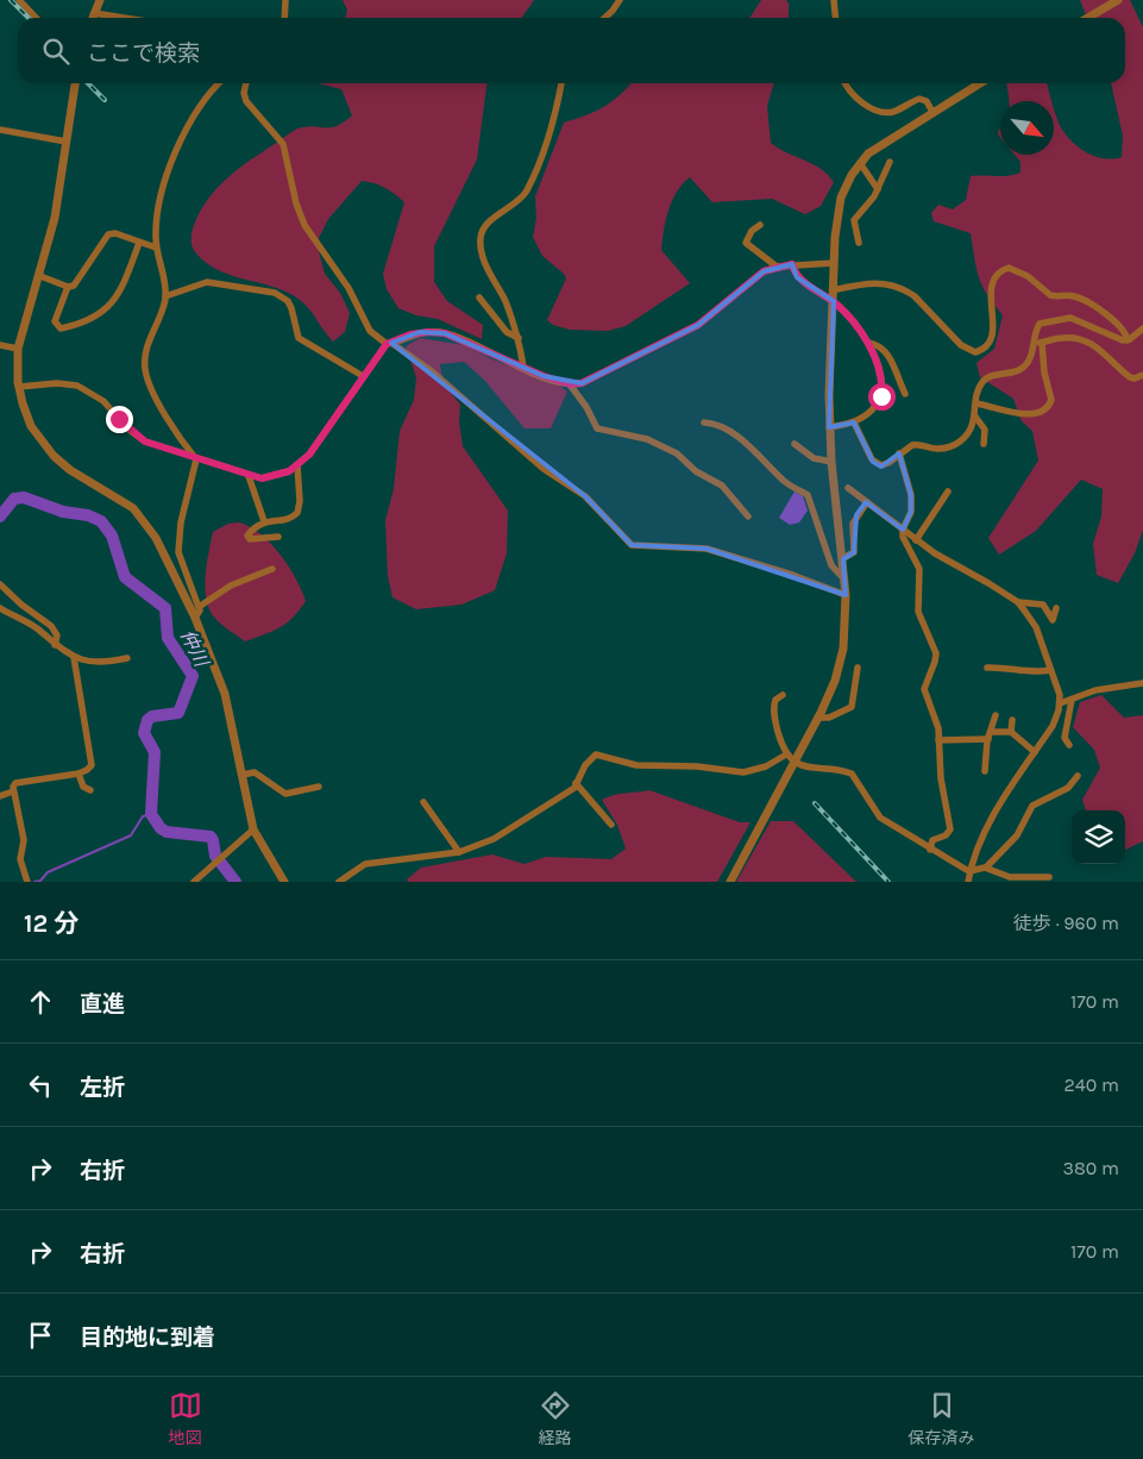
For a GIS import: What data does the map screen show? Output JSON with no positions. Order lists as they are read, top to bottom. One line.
{"water":["仲川"],"north":"bottom right","page":{"search":"ここで検索","heading":["12 分","徒歩 · 960 m"],"list":[["直進","170 m"],["左折","240 m"],["右折","380 m"],["右折","170 m"],"目的地に到着"],"nav":["地図","経路","保存済み"]}}
